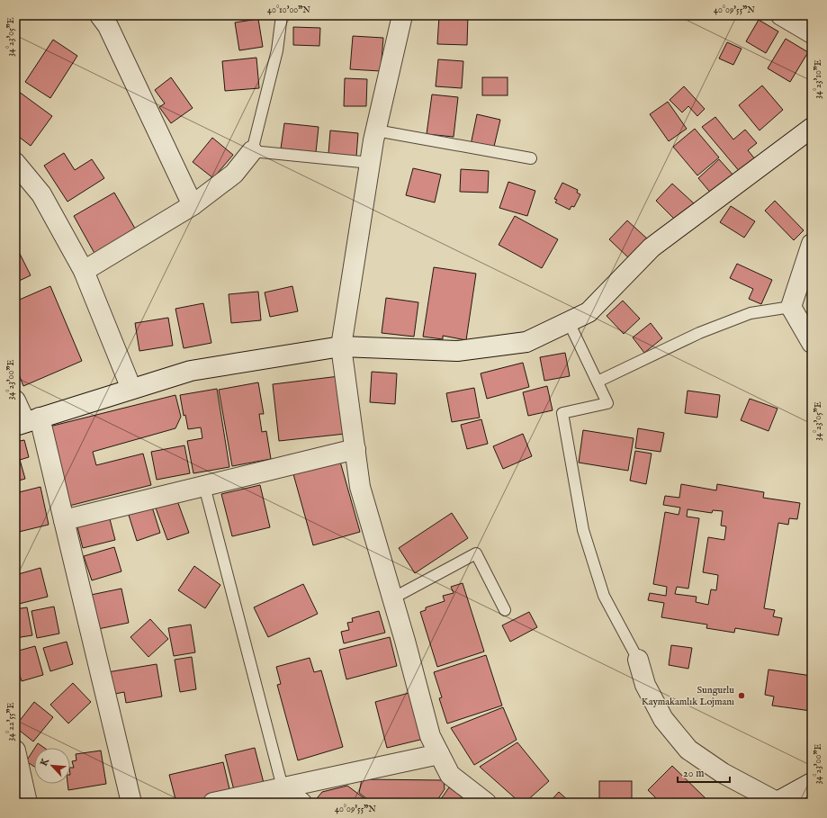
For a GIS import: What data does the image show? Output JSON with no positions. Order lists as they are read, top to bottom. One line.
{"places":["Sungurlu Kaymakamlık Lojmanı"],"scale_bar":"20 m","north":"top left","coordinates":["40°10'00\"N","40°09'55\"N","34°23'05\"E","34°23'10\"E","34°23'00\"E","34°22'55\"E"]}
